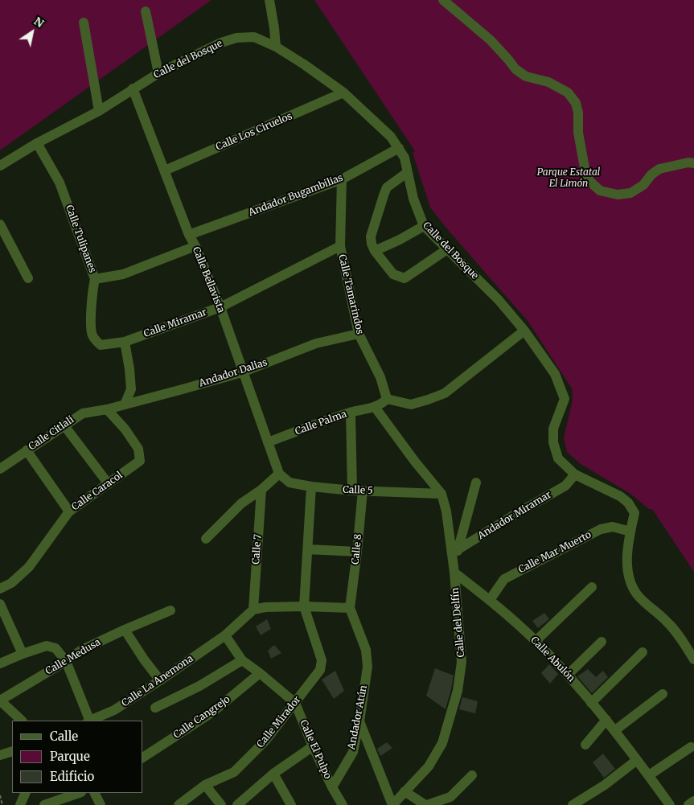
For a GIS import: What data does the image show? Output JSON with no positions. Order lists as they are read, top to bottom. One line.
{"streets":{"street":["Calle del Bosque","Calle Los Ciruelos","Andador Bugambilias","Calle Tulipanes","Calle Bellavista","Calle Tamarindos","Calle Miramar","Andador Dalias","Calle Palma","Calle Citlali","Calle 5","Calle Caracol","Andador Miramar","Calle 7","Calle 8","Calle Mar Muerto","Calle del Delfín","Calle Medusa","Calle Abulón","Calle La Anemona","Calle Cangrejo","Andador Atún","Calle Mirador","Calle El Pulpo"]},"crossings":[["Calle del Bosque","Calle Los Ciruelos"],["Calle del Bosque","Andador Bugambilias"],["Calle del Bosque","Calle Tulipanes"],["Calle del Bosque","Calle Bellavista"],["Calle del Bosque","Andador Miramar"],["Calle del Bosque","Calle Mar Muerto"],["Calle Los Ciruelos","Calle Bellavista"],["Andador Bugambilias","Calle Bellavista"],["Andador Bugambilias","Calle Tamarindos"],["Calle Tulipanes","Calle Miramar"],["Calle Bellavista","Calle Miramar"],["Calle Bellavista","Andador Dalias"],["Calle Bellavista","Calle Palma"],["Calle Bellavista","Calle 5"],["Calle Tamarindos","Calle Miramar"],["Calle Tamarindos","Andador Dalias"],["Calle Tamarindos","Calle Palma"],["Andador Dalias","Calle Citlali"],["Andador Dalias","Calle Caracol"],["Calle Palma","Calle 8"],["Calle Citlali","Calle Caracol"],["Calle 5","Calle 8"],["Calle 5","Calle del Delfín"],["Andador Miramar","Calle del Delfín"],["Calle 7","Calle La Anemona"],["Calle 8","Andador Atún"],["Calle Mar Muerto","Calle Abulón"],["Calle del Delfín","Calle Abulón"],["Calle La Anemona","Calle El Pulpo"],["Calle Cangrejo","Calle El Pulpo"],["Andador Atún","Calle El Pulpo"],["Calle Mirador","Calle El Pulpo"]],"parks":["Parque Estatal El Limón"],"legend":["Calle","Parque","Edificio"],"north":"top right"}
